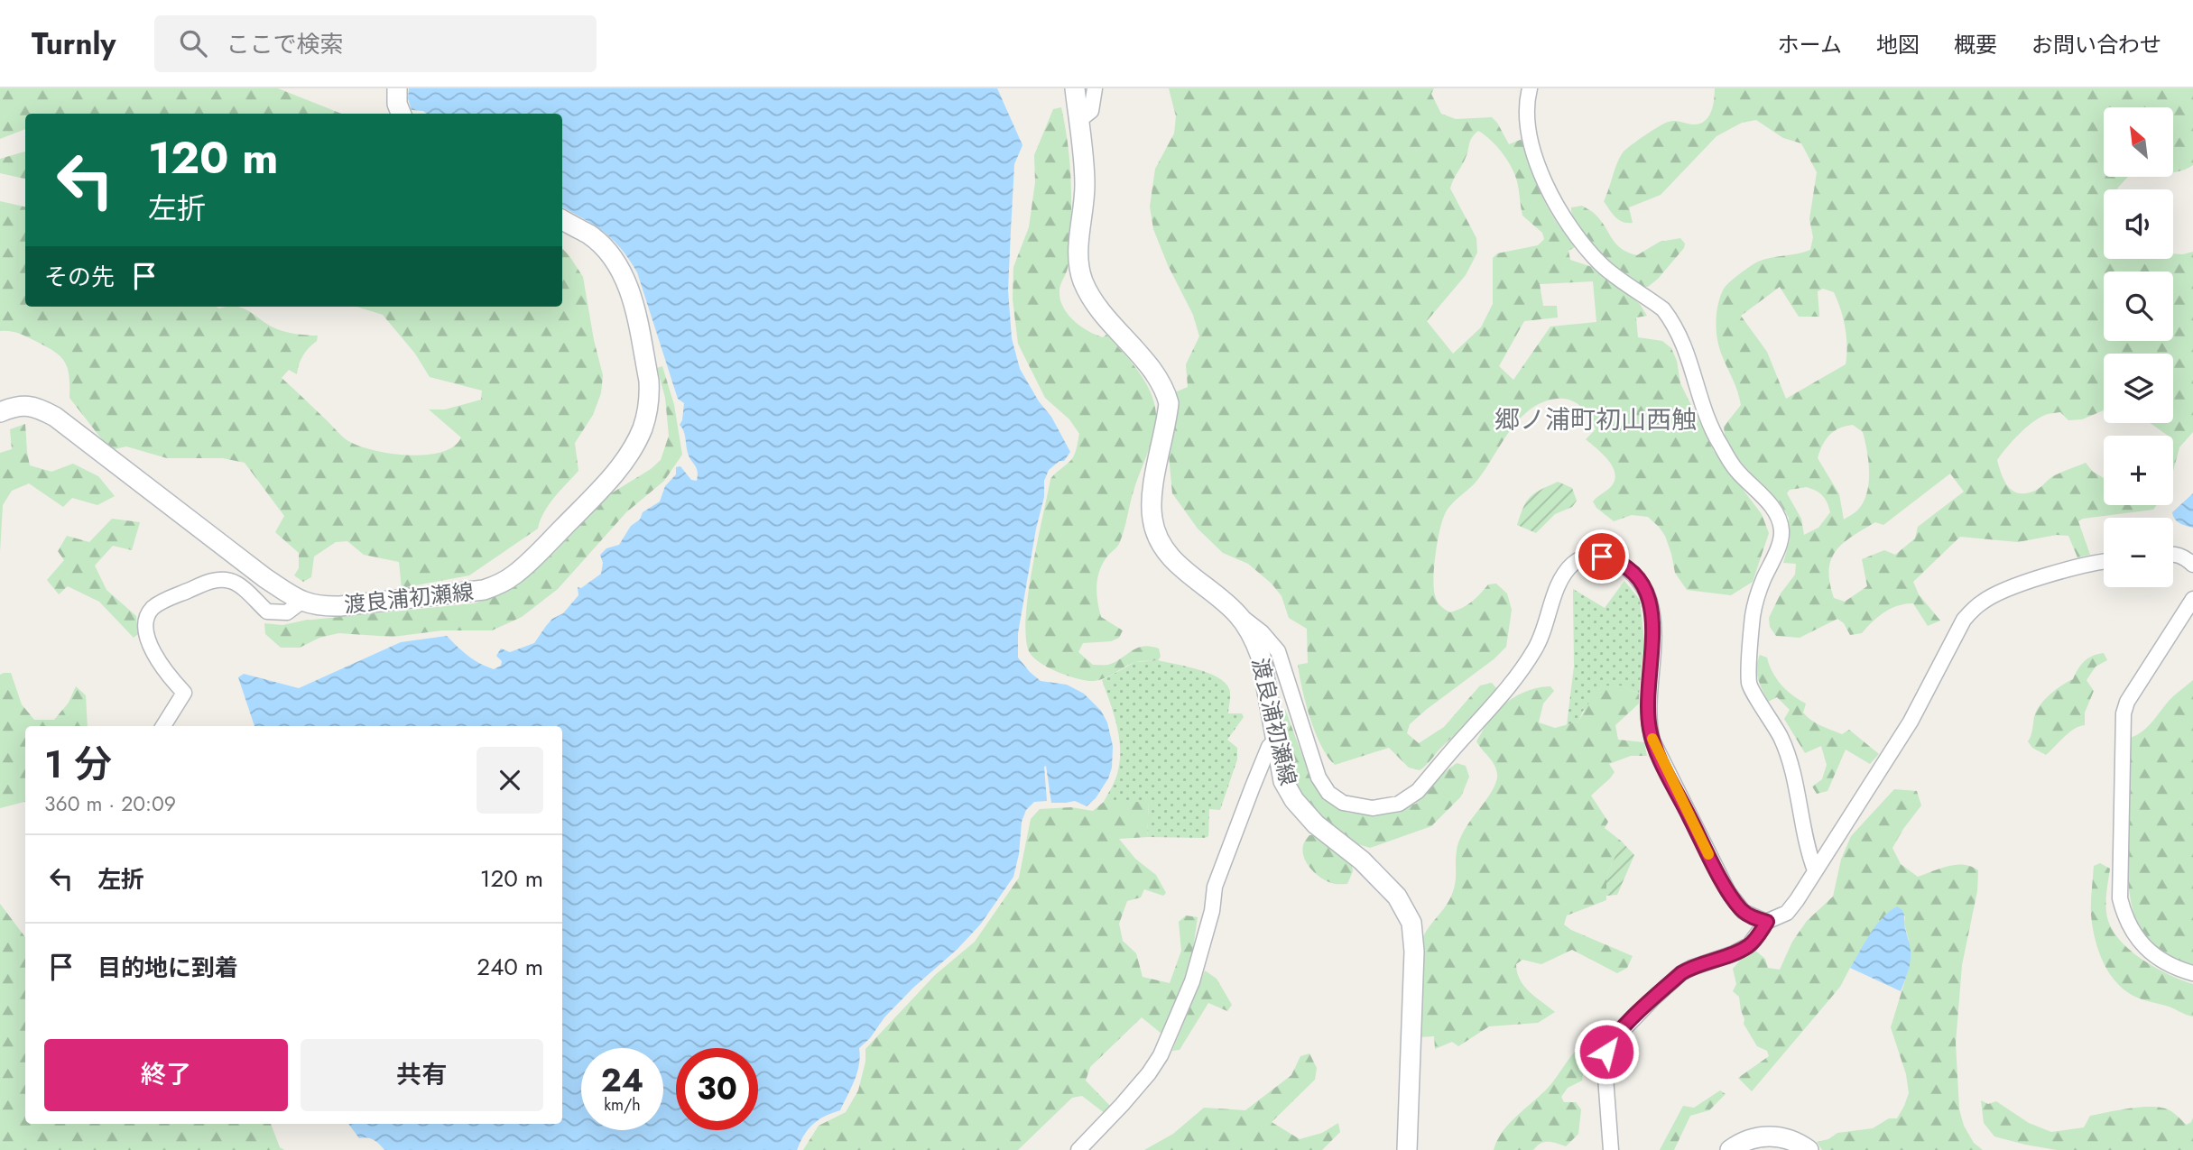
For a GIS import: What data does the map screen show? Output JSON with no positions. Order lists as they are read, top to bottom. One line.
{"streets":{"main road":["渡良浦初瀬線"]},"districts":["郷ノ浦町初山西触"],"north":"top left","page":{"header":"Turnly","search":"ここで検索","nav":["ホーム","地図","概要","お問い合わせ"],"map_buttons":["+","−"],"turn":["120 m","左折"],"then":"その先","heading":["1 分","360 m · 20:09"],"list":[{"name":"左折","value":"120 m"},{"name":"目的地に到着","value":"240 m"}],"buttons":["終了","共有"],"speed":"24 km/h","limit":"30"}}
